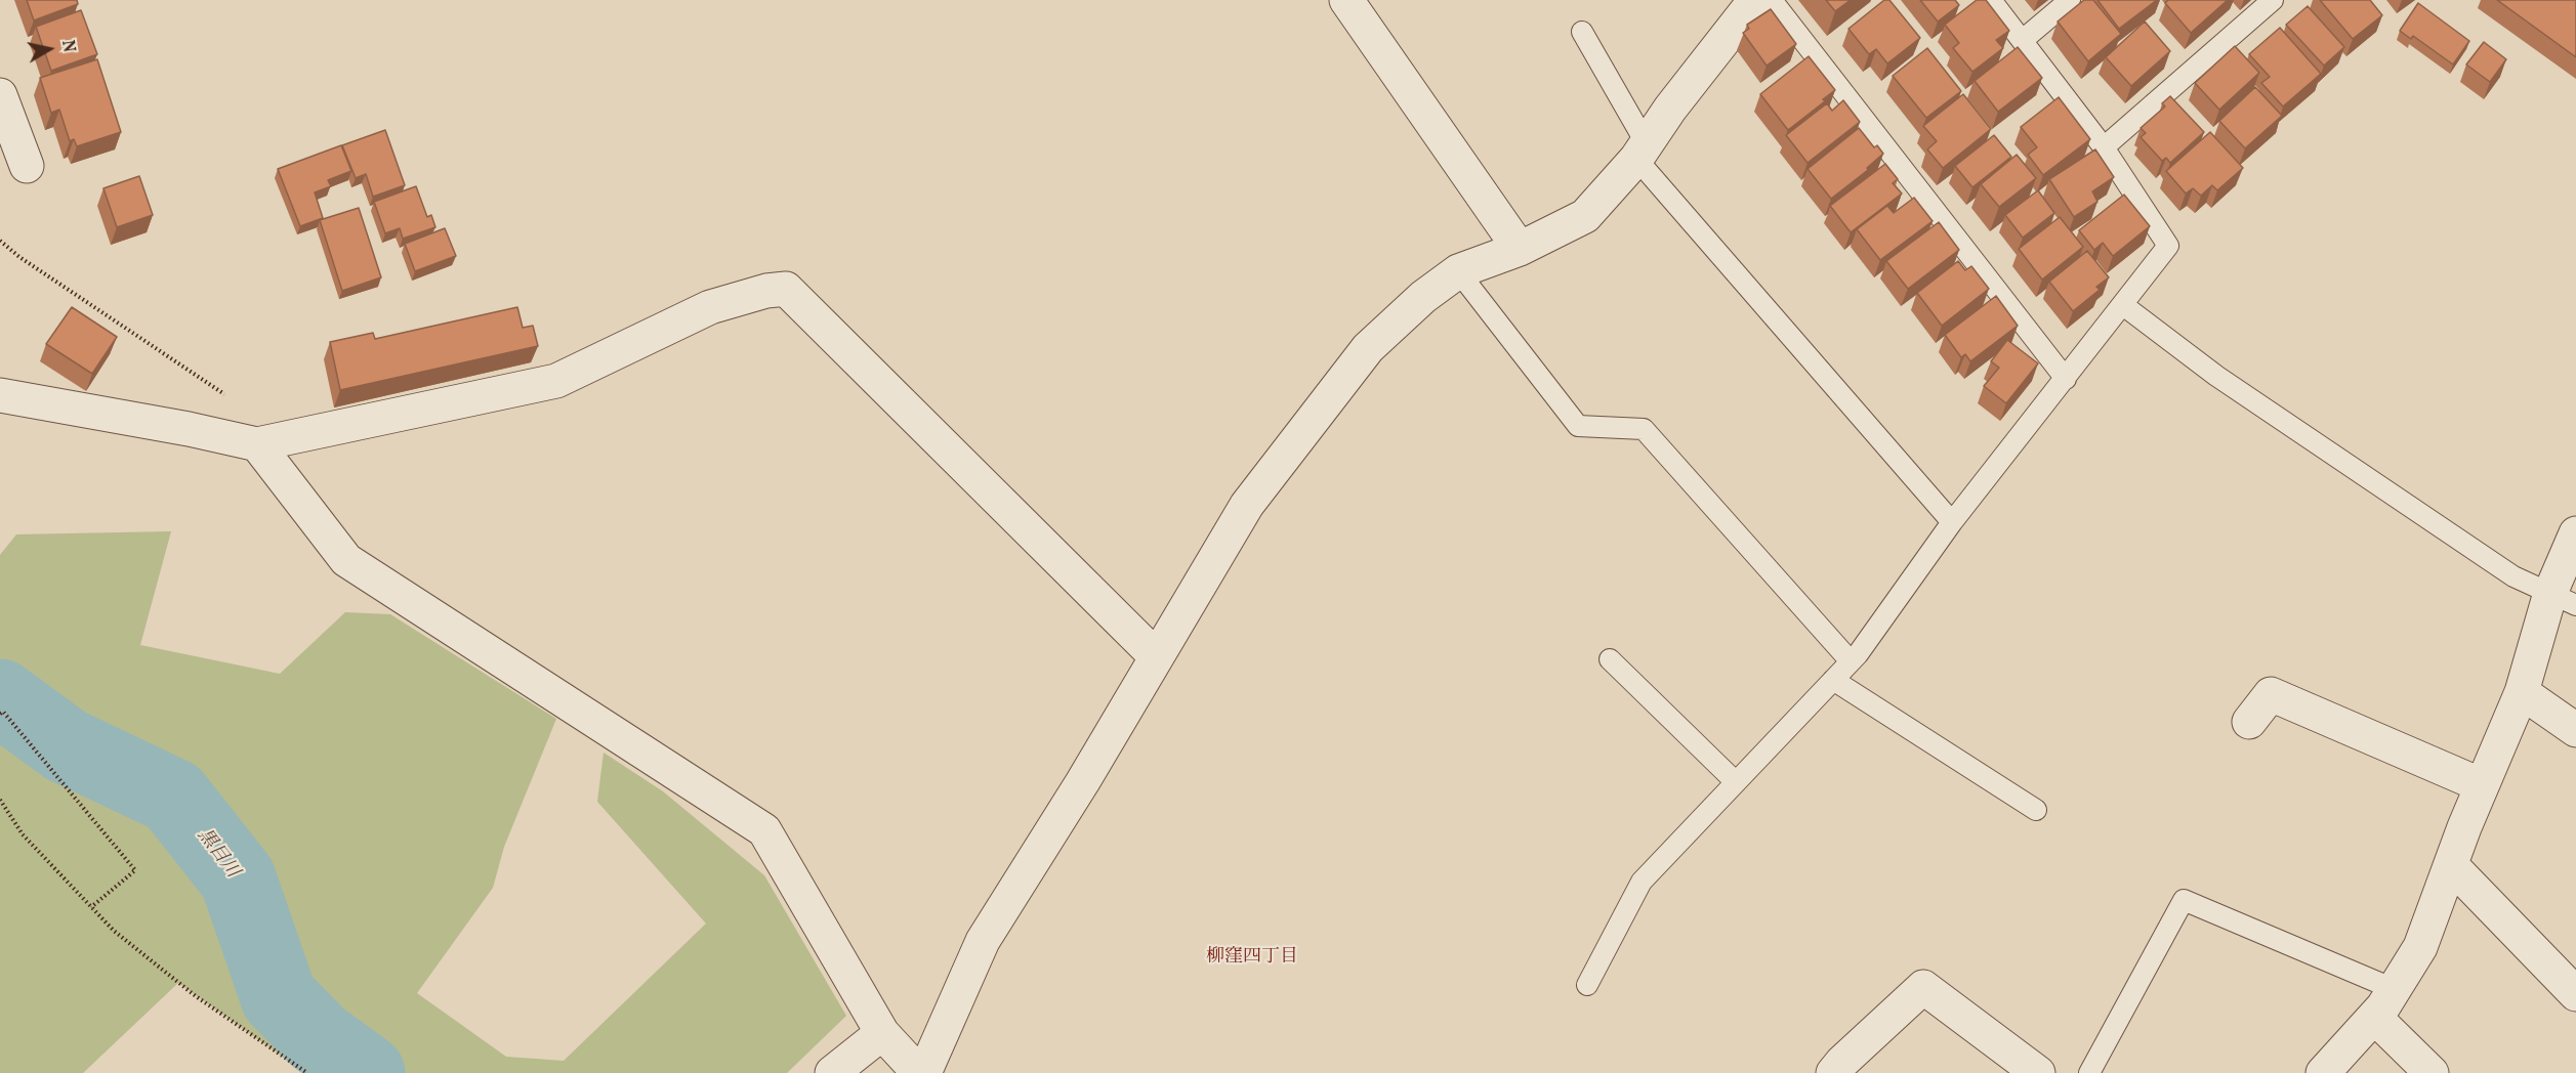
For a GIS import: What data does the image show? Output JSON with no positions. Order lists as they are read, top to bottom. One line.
{"districts":["柳窪四丁目"],"water":["黒目川"],"north":"right"}
